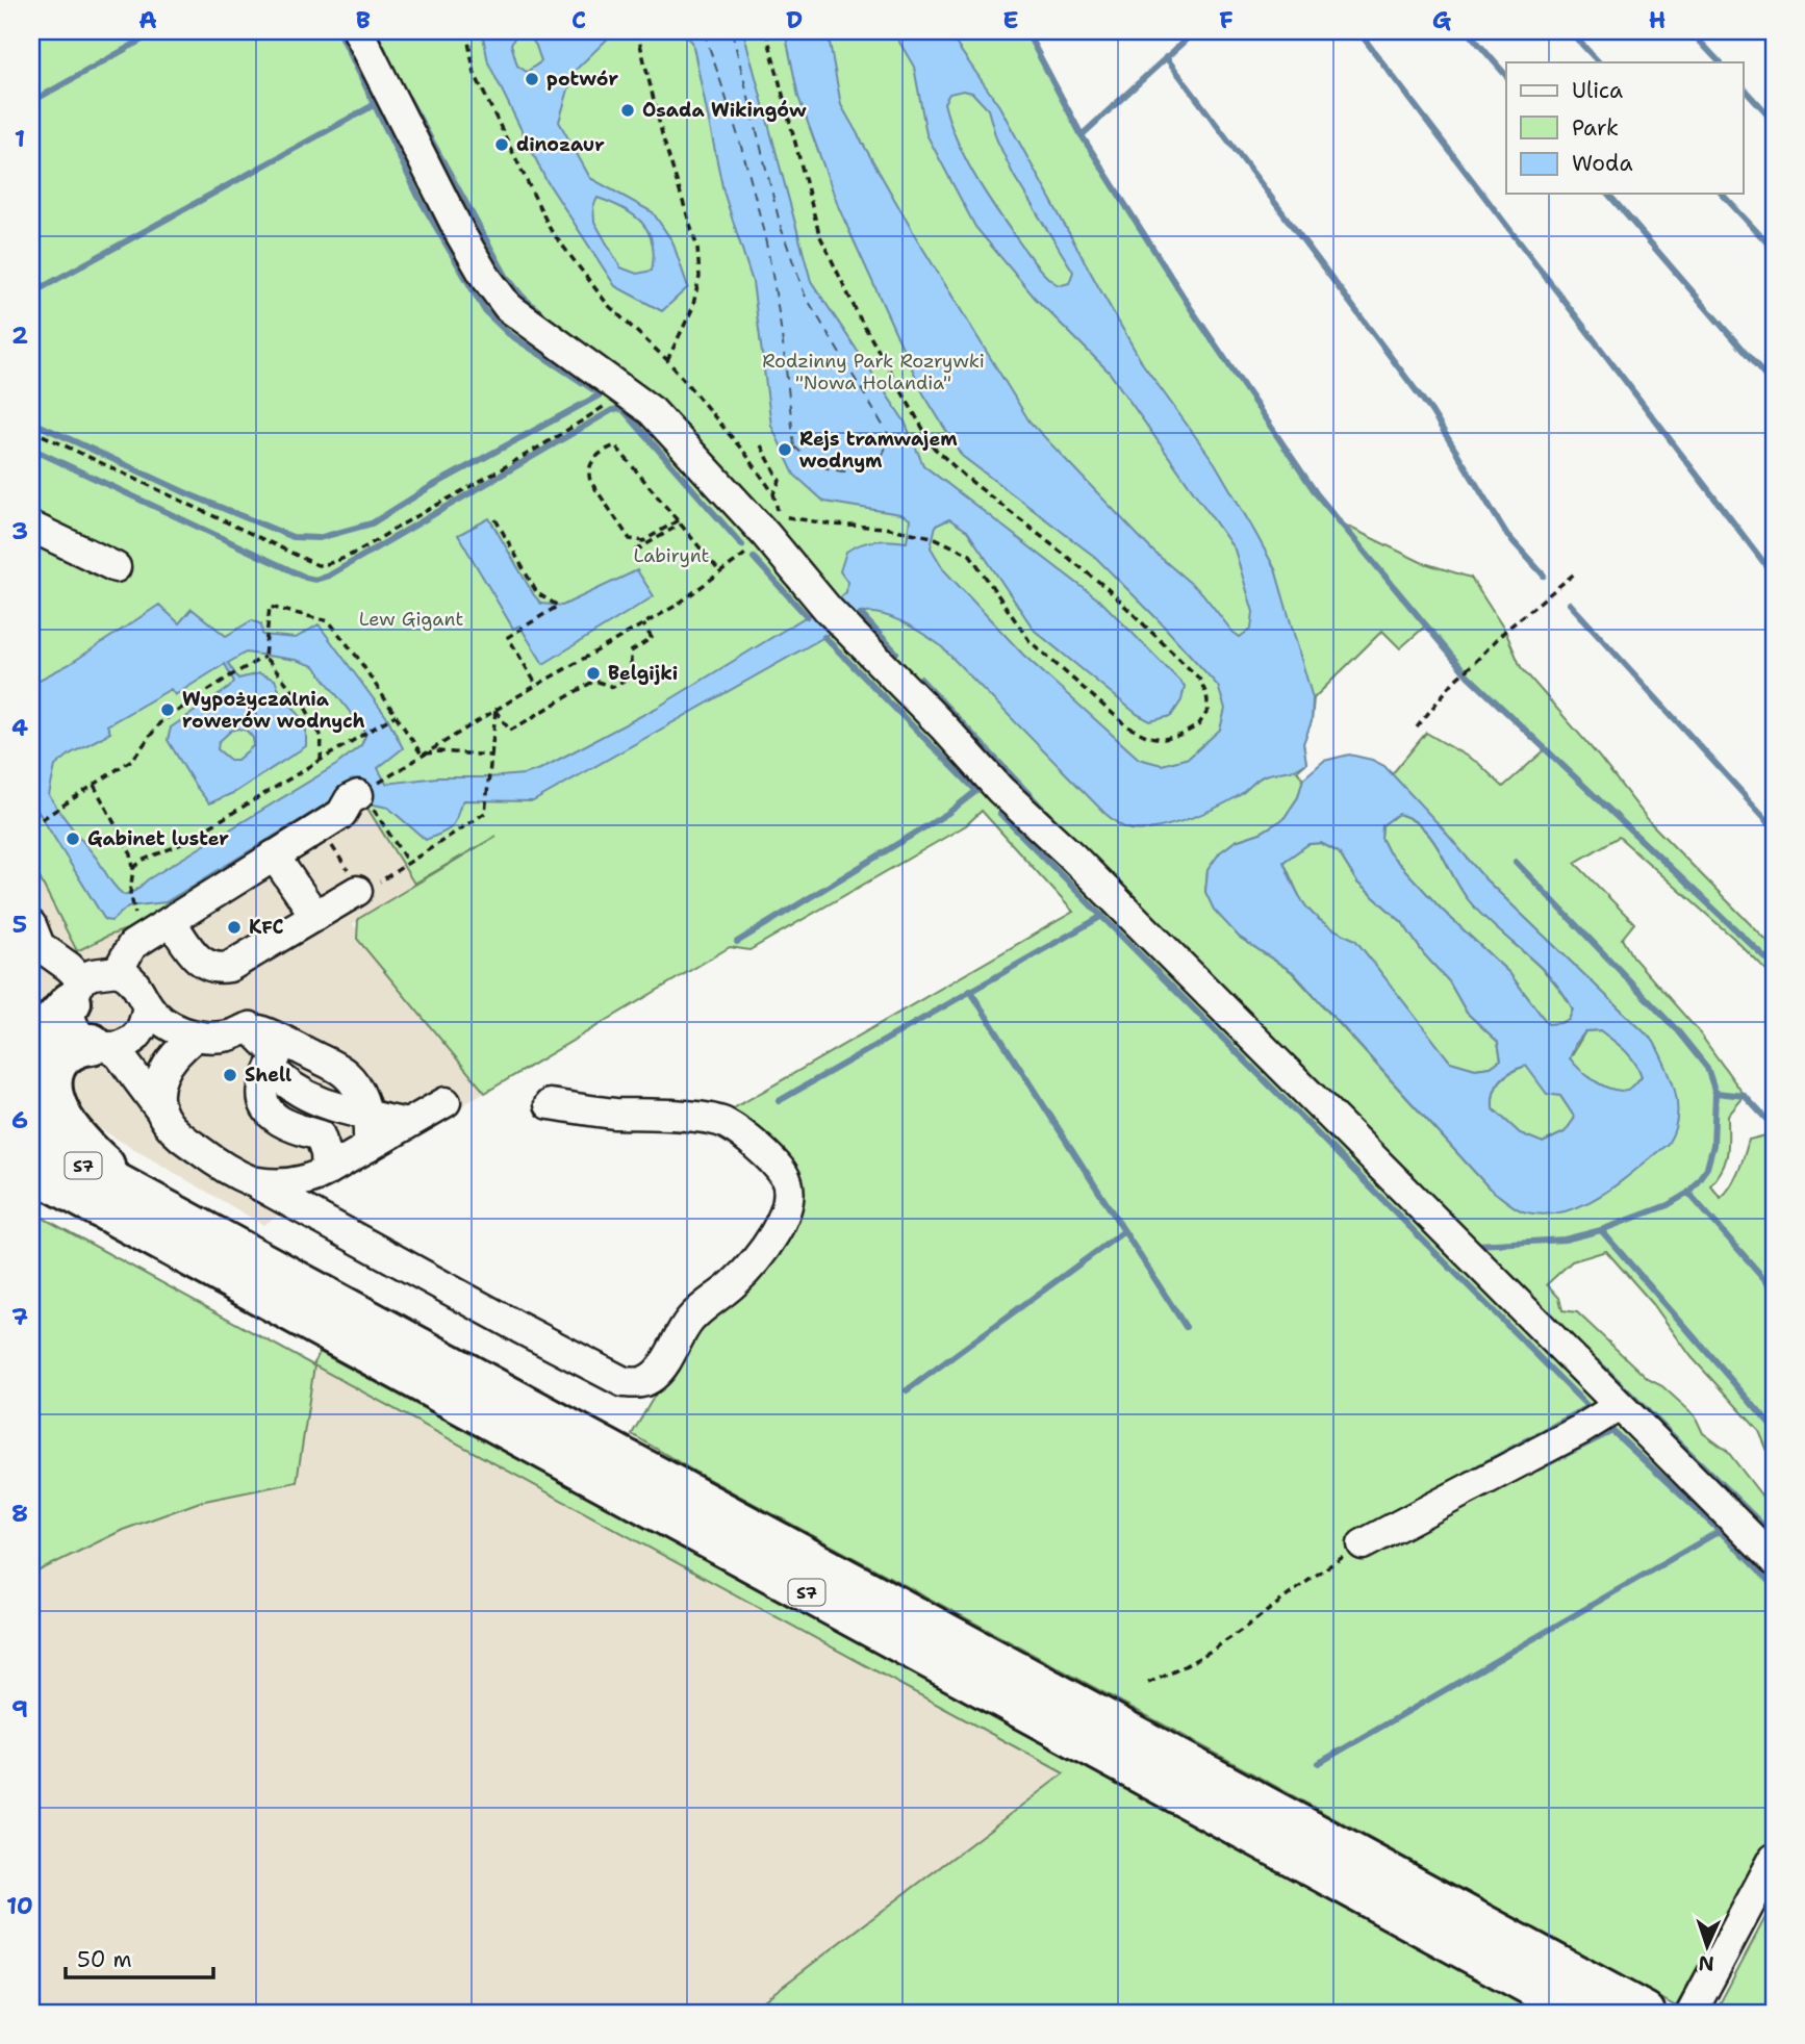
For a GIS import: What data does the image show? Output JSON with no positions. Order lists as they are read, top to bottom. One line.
{"streets":{"highway":["S7"]},"parks":["Rodzinny Park Rozrywki \"Nowa Holandia\"","Labirynt","Lew Gigant"],"places":["potwór","Osada Wikingów","dinozaur","Rejs tramwajem wodnym","Belgijki","Wypożyczalnia rowerów wodnych","Gabinet luster","KFC","Shell"],"legend":["Ulica","Park","Woda"],"scale_bar":"50 m","north":"bottom","grid":{"columns":["A","B","C","D","E","F","G","H"],"rows":["1","2","3","4","5","6","7","8","9","10"]}}
